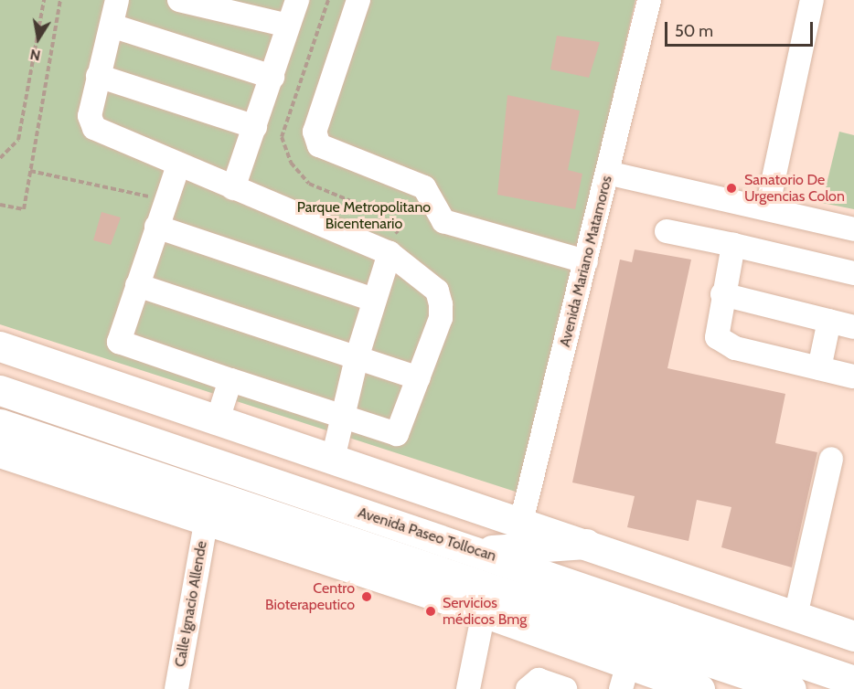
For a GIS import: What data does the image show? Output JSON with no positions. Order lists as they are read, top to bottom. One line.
{"streets":{"main road":["Avenida Paseo Tollocan"],"street":["Avenida Mariano Matamoros","Calle Ignacio Allende"]},"crossings":[["Avenida Paseo Tollocan","Calle Ignacio Allende"]],"parks":["Parque Metropolitano Bicentenario"],"places":["Sanatorio De Urgencias Colon","Centro Bioterapeutico","Servicios médicos Bmg"],"scale_bar":"50 m","north":"bottom"}
